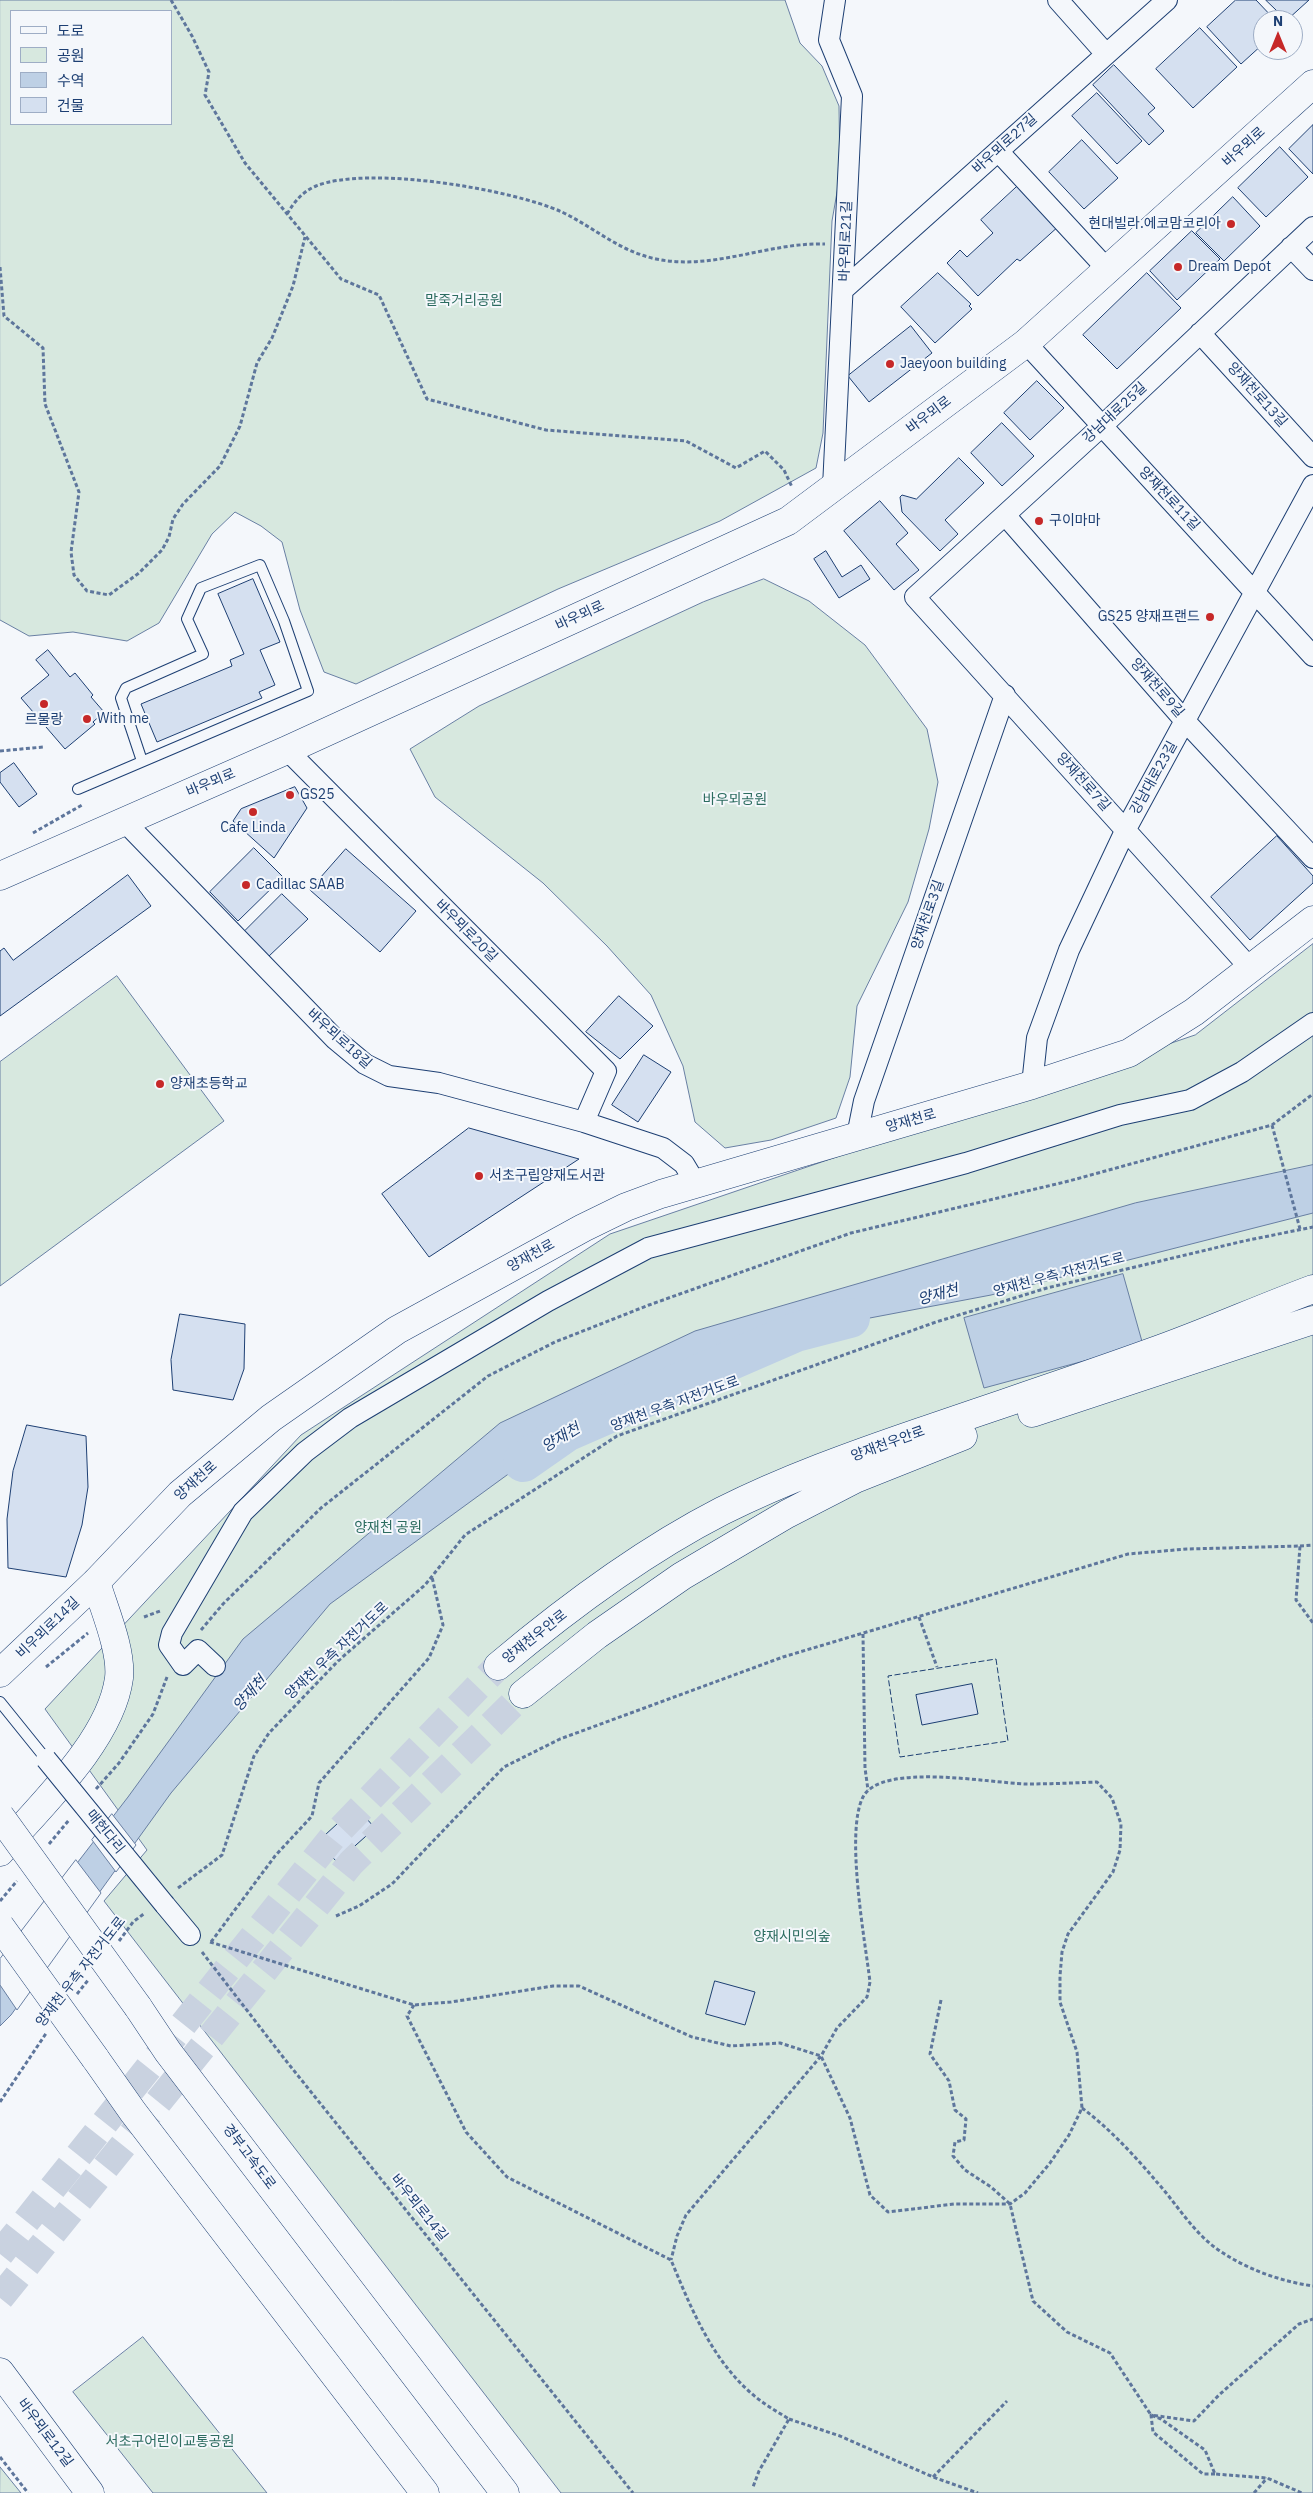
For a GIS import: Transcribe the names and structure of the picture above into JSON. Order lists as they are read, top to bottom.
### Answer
{
  "streets": {
    "main road": [
      "바우뫼로",
      "양재천로",
      "양재천우안로",
      "비우뫼로14길",
      "경부고속도로",
      "바우뫼로12길"
    ],
    "street": [
      "바우뫼로27길",
      "바우뫼로21길",
      "양재천로13길",
      "강남대로25길",
      "양재천로11길",
      "양재천로9길",
      "강남대로23길",
      "양재천로7길",
      "양재천로3길",
      "바우뫼로20길",
      "바우뫼로18길",
      "매헌다리"
    ],
    "path": ["양재천 우측 자전거도로", "바우뫼로14길"]
  },
  "crossings": [
    ["바우뫼로27길", "바우뫼로21길"],
    ["바우뫼로", "바우뫼로21길"],
    ["바우뫼로", "양재천로11길"],
    ["바우뫼로", "바우뫼로20길"],
    ["바우뫼로", "바우뫼로18길"],
    ["양재천로13길", "강남대로25길"],
    ["강남대로25길", "양재천로11길"],
    ["강남대로25길", "양재천로9길"],
    ["강남대로25길", "양재천로7길"],
    ["양재천로11길", "강남대로23길"],
    ["양재천로9길", "강남대로23길"],
    ["강남대로23길", "양재천로7길"],
    ["강남대로23길", "양재천로"],
    ["양재천로7길", "양재천로3길"],
    ["양재천로7길", "양재천로"],
    ["양재천로3길", "양재천로"],
    ["바우뫼로20길", "바우뫼로18길"],
    ["바우뫼로18길", "양재천로"],
    ["양재천로", "비우뫼로14길"],
    ["양재천 우측 자전거도로", "매헌다리"],
    ["매헌다리", "바우뫼로14길"]
  ],
  "water": ["양재천"],
  "parks": [
    "말죽거리공원",
    "바우뫼공원",
    "양재천 공원",
    "양재시민의숲",
    "서초구어린이교통공원"
  ],
  "places": [
    "현대빌라.에코맘코리아",
    "Dream Depot",
    "Jaeyoon building",
    "구이마마",
    "GS25 양재프랜드",
    "르물랑",
    "With me",
    "GS25",
    "Cafe Linda",
    "Cadillac SAAB",
    "양재초등학교",
    "서초구립양재도서관"
  ],
  "legend": [
    "도로",
    "공원",
    "수역",
    "건물"
  ],
  "north": "top"
}
